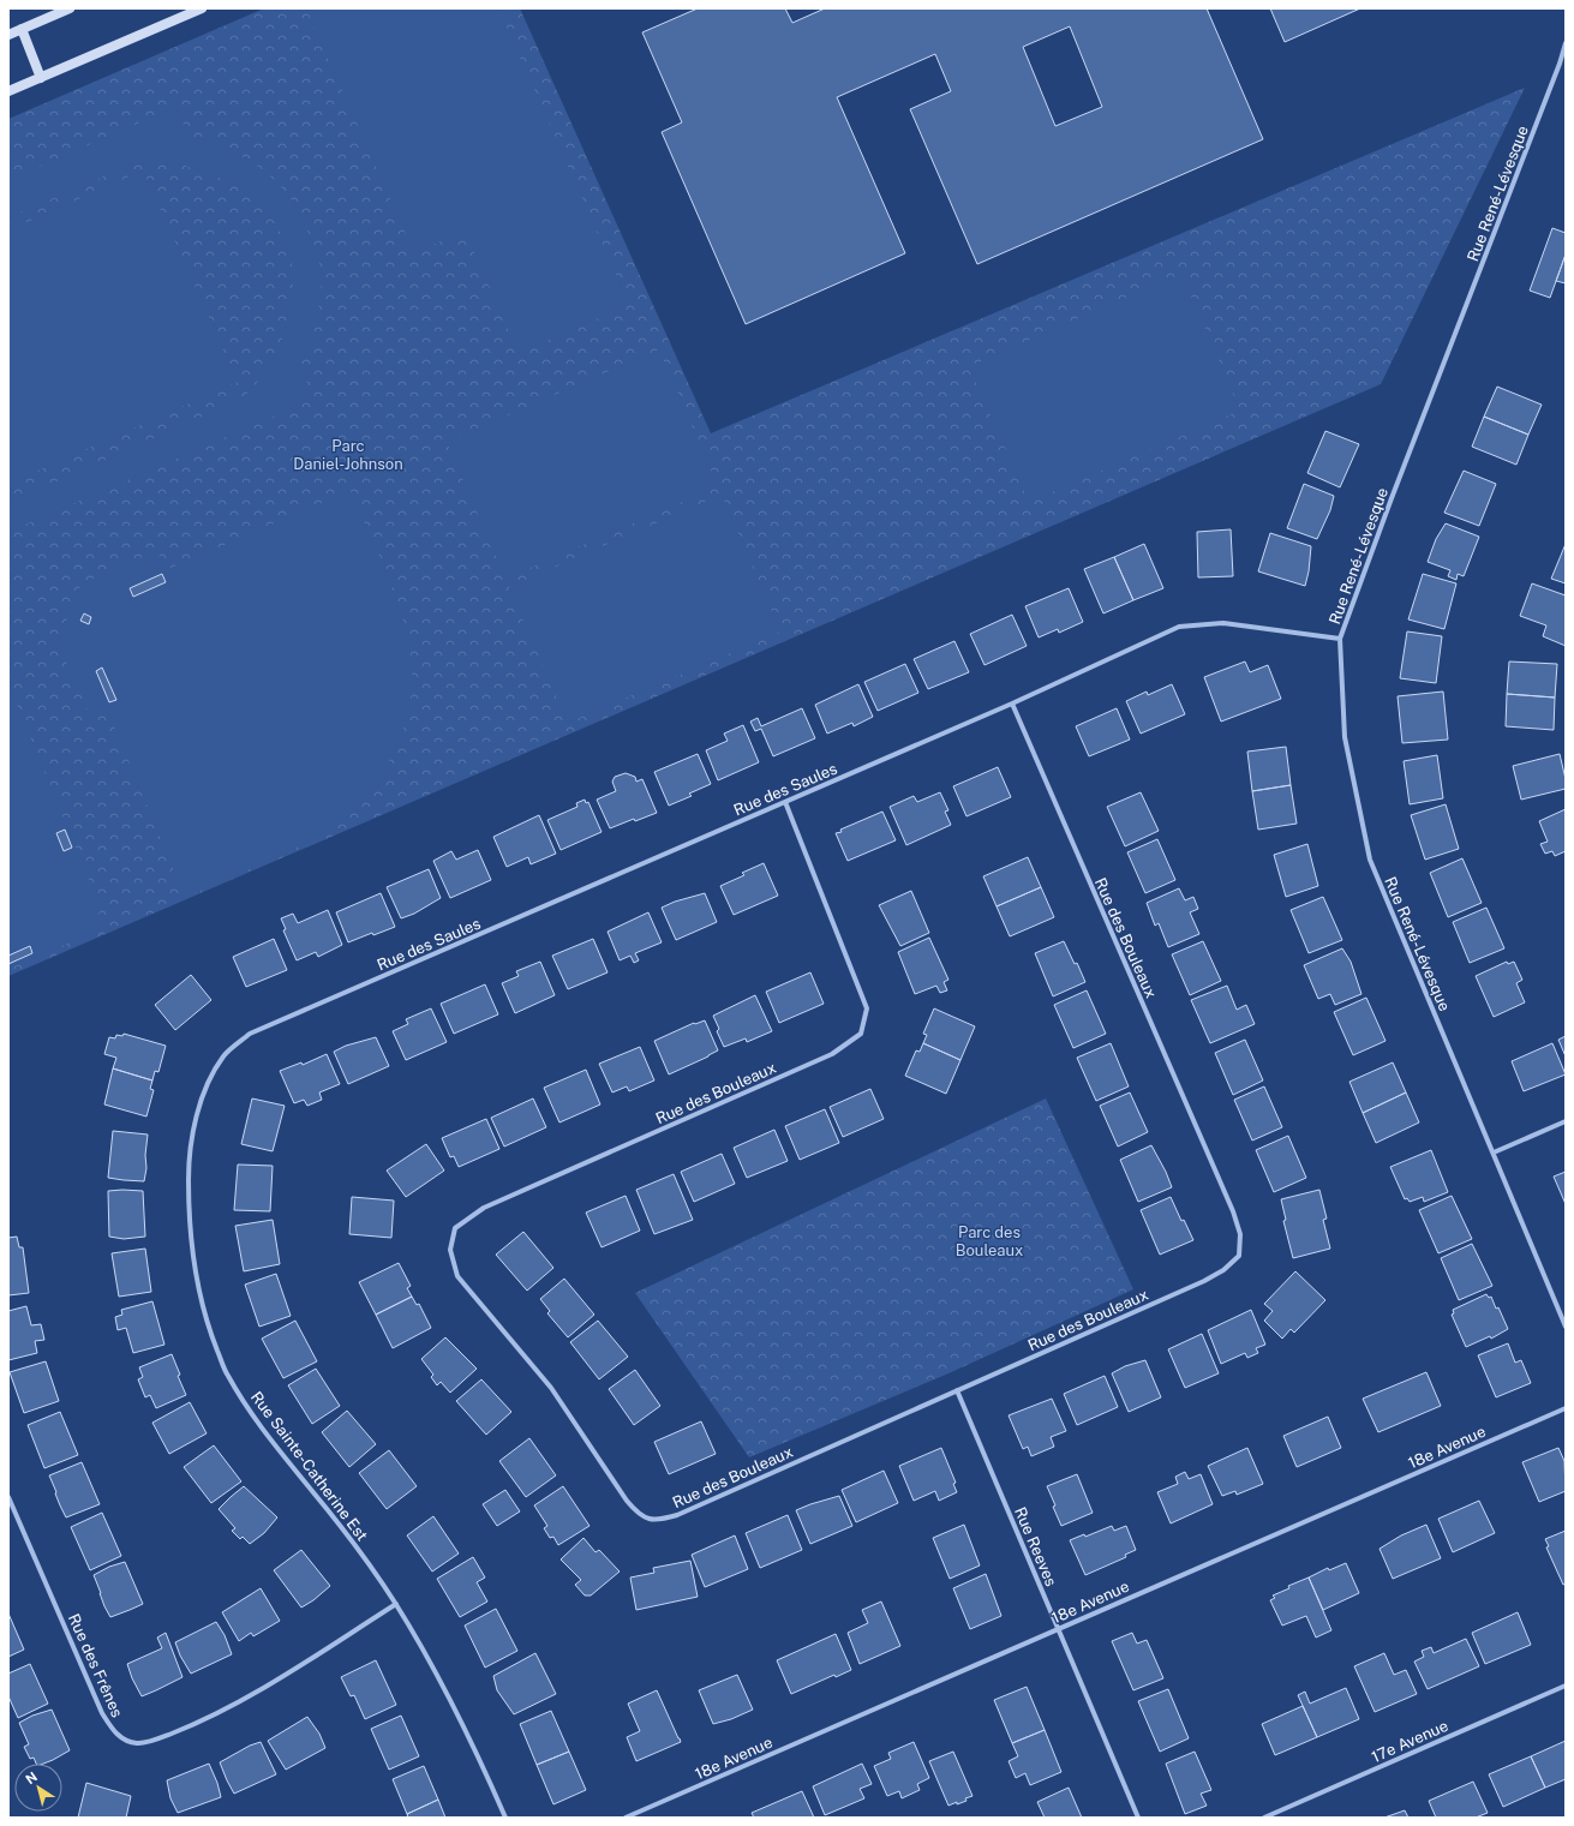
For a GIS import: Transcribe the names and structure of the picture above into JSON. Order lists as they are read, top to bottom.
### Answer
{
  "streets": {
    "street": [
      "Rue René-Lévesque",
      "Rue des Saules",
      "Rue des Bouleaux",
      "18e Avenue",
      "Rue Sainte-Catherine Est",
      "Rue Reeves",
      "Rue des Frênes",
      "17e Avenue"
    ]
  },
  "crossings": [
    ["Rue René-Lévesque", "Rue des Saules"],
    ["Rue des Saules", "Rue des Bouleaux"],
    ["Rue des Saules", "Rue Sainte-Catherine Est"],
    ["Rue des Bouleaux", "Rue Reeves"],
    ["18e Avenue", "Rue Reeves"],
    ["Rue Sainte-Catherine Est", "Rue des Frênes"]
  ],
  "parks": ["Parc Daniel-Johnson", "Parc des Bouleaux"],
  "north": "top left"
}
